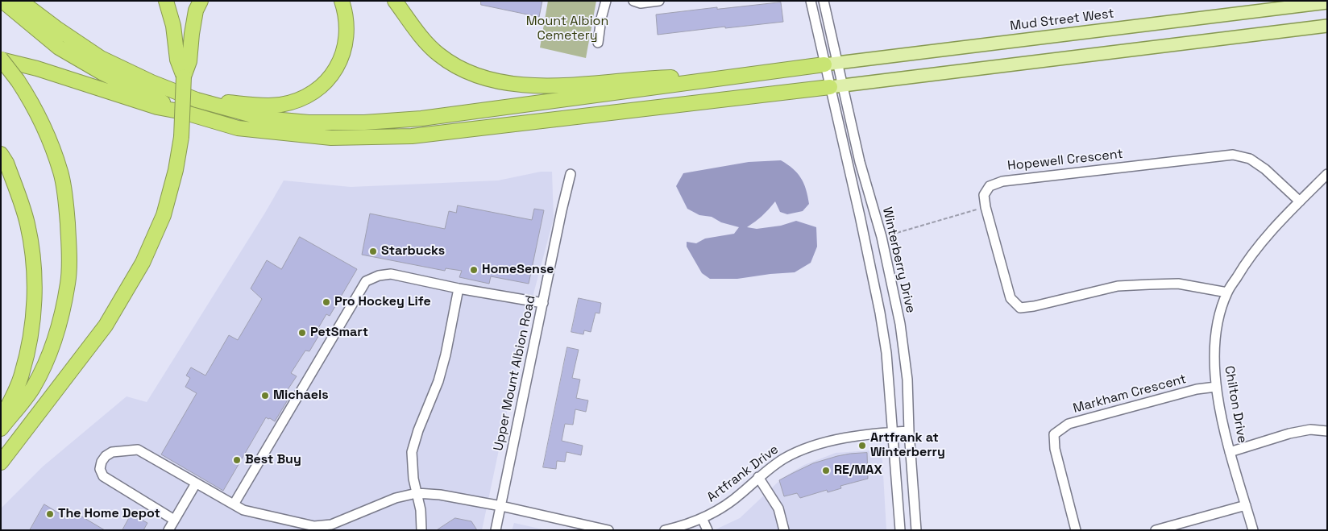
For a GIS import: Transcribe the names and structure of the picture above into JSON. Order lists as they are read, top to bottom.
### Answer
{
  "streets": {
    "main road": ["Mud Street West"],
    "street": [
      "Hopewell Crescent",
      "Winterberry Drive",
      "Upper Mount Albion Road",
      "Markham Crescent",
      "Chilton Drive",
      "Artfrank Drive"
    ]
  },
  "crossings": [
    ["Mud Street West", "Winterberry Drive"],
    ["Hopewell Crescent", "Chilton Drive"],
    ["Winterberry Drive", "Artfrank Drive"],
    ["Markham Crescent", "Chilton Drive"]
  ],
  "parks": ["Mount Albion Cemetery"],
  "places": [
    "Starbucks",
    "HomeSense",
    "Pro Hockey Life",
    "PetSmart",
    "Michaels",
    "Artfrank at Winterberry",
    "Best Buy",
    "RE/MAX",
    "The Home Depot"
  ]
}
